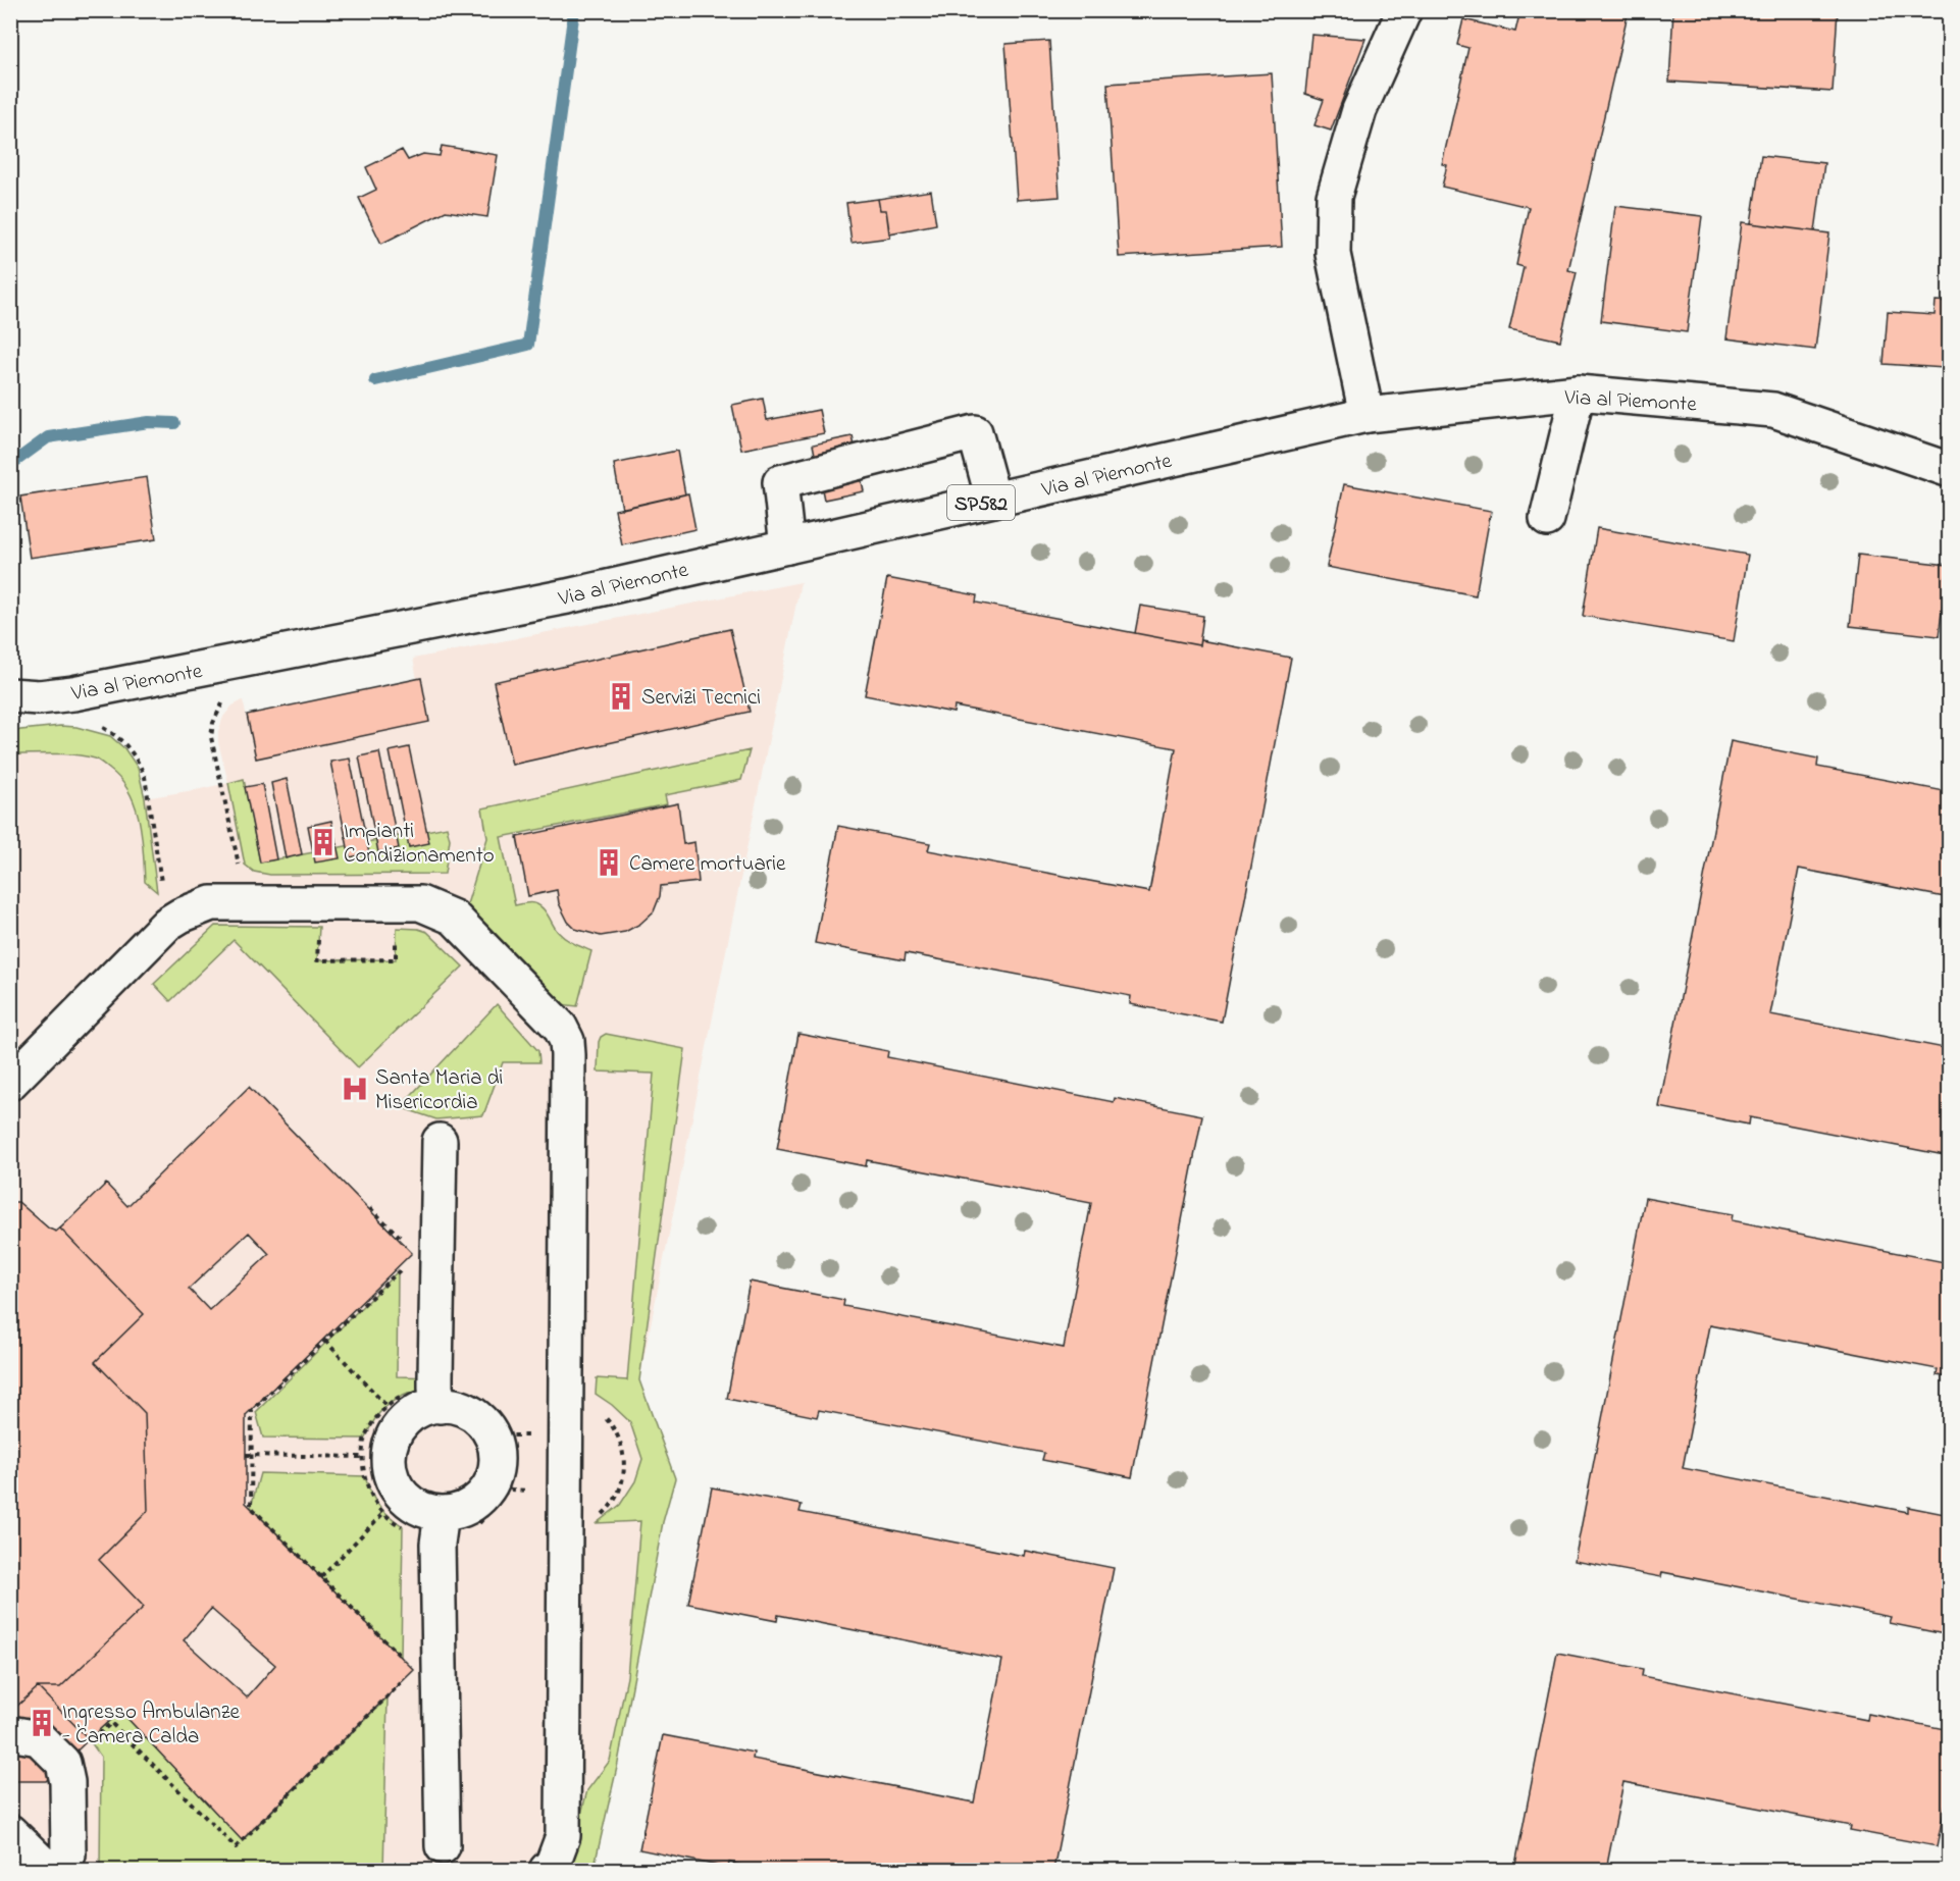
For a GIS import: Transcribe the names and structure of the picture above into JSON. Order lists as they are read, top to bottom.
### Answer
{
  "streets": {
    "main road": ["Via al Piemonte", "SP582"]
  },
  "places": {
    "building": [
      "Servizi Tecnici",
      "Impianti Condizionamento",
      "Camere mortuarie",
      "Ingresso Ambulanze - Camera Calda"
    ],
    "hospital": ["Santa Maria di Misericordia"]
  }
}
